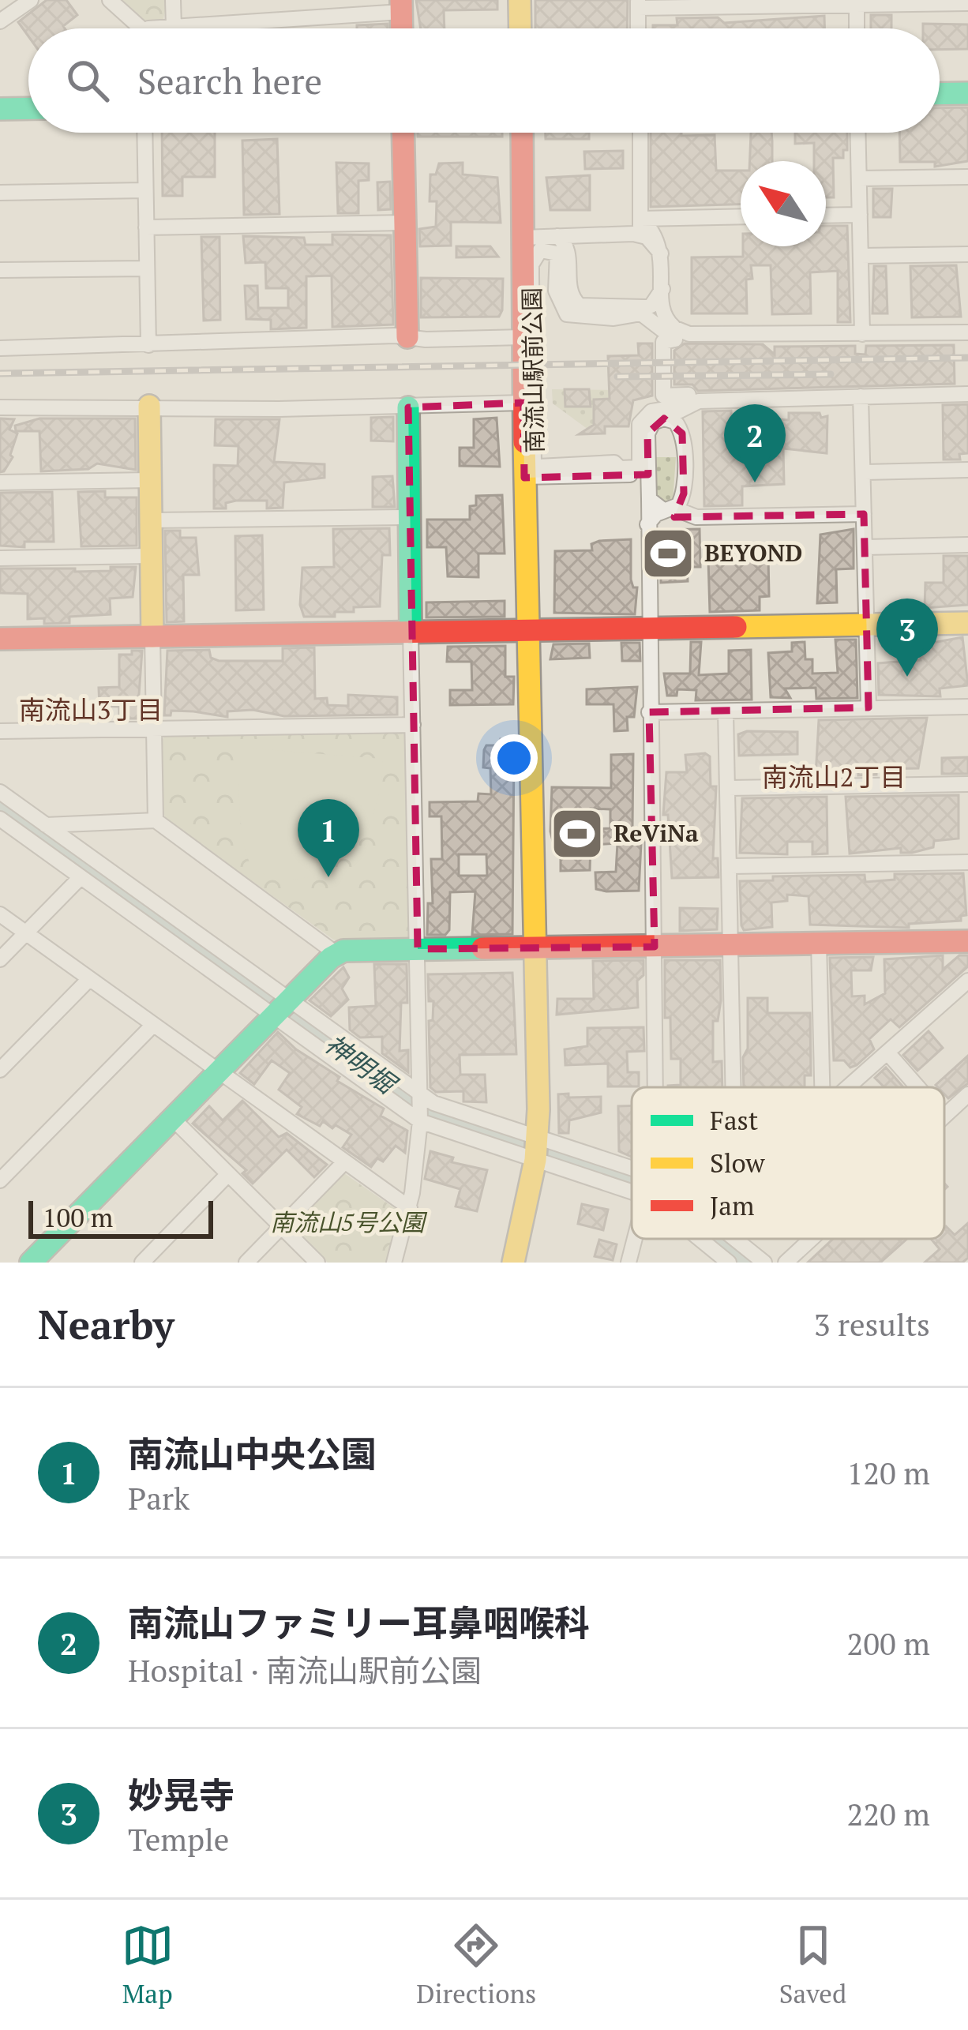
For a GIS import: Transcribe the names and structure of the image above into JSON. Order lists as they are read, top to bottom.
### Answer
{
  "streets": {
    "street": ["南流山駅前公園"]
  },
  "districts": ["南流山3丁目", "南流山2丁目"],
  "water": ["神明堀"],
  "parks": ["南流山5号公園"],
  "places": {
    "sports": ["BEYOND", "ReViNa"]
  },
  "legend": ["Fast", "Slow", "Jam"],
  "scale_bar": "100 m",
  "north": "top left",
  "page": {
    "search": "Search here",
    "pins": ["2", "3", "1"],
    "scale": "100 m",
    "heading": ["Nearby", "3 results"],
    "list": [
      {
        "mark": "1",
        "name": "南流山中央公園",
        "note": "Park",
        "value": "120 m"
      },
      {
        "mark": "2",
        "name": "南流山ファミリー耳鼻咽喉科",
        "note": "Hospital · 南流山駅前公園",
        "value": "200 m"
      },
      {
        "mark": "3",
        "name": "妙晃寺",
        "note": "Temple",
        "value": "220 m"
      }
    ],
    "nav": ["Map", "Directions", "Saved"]
  }
}
